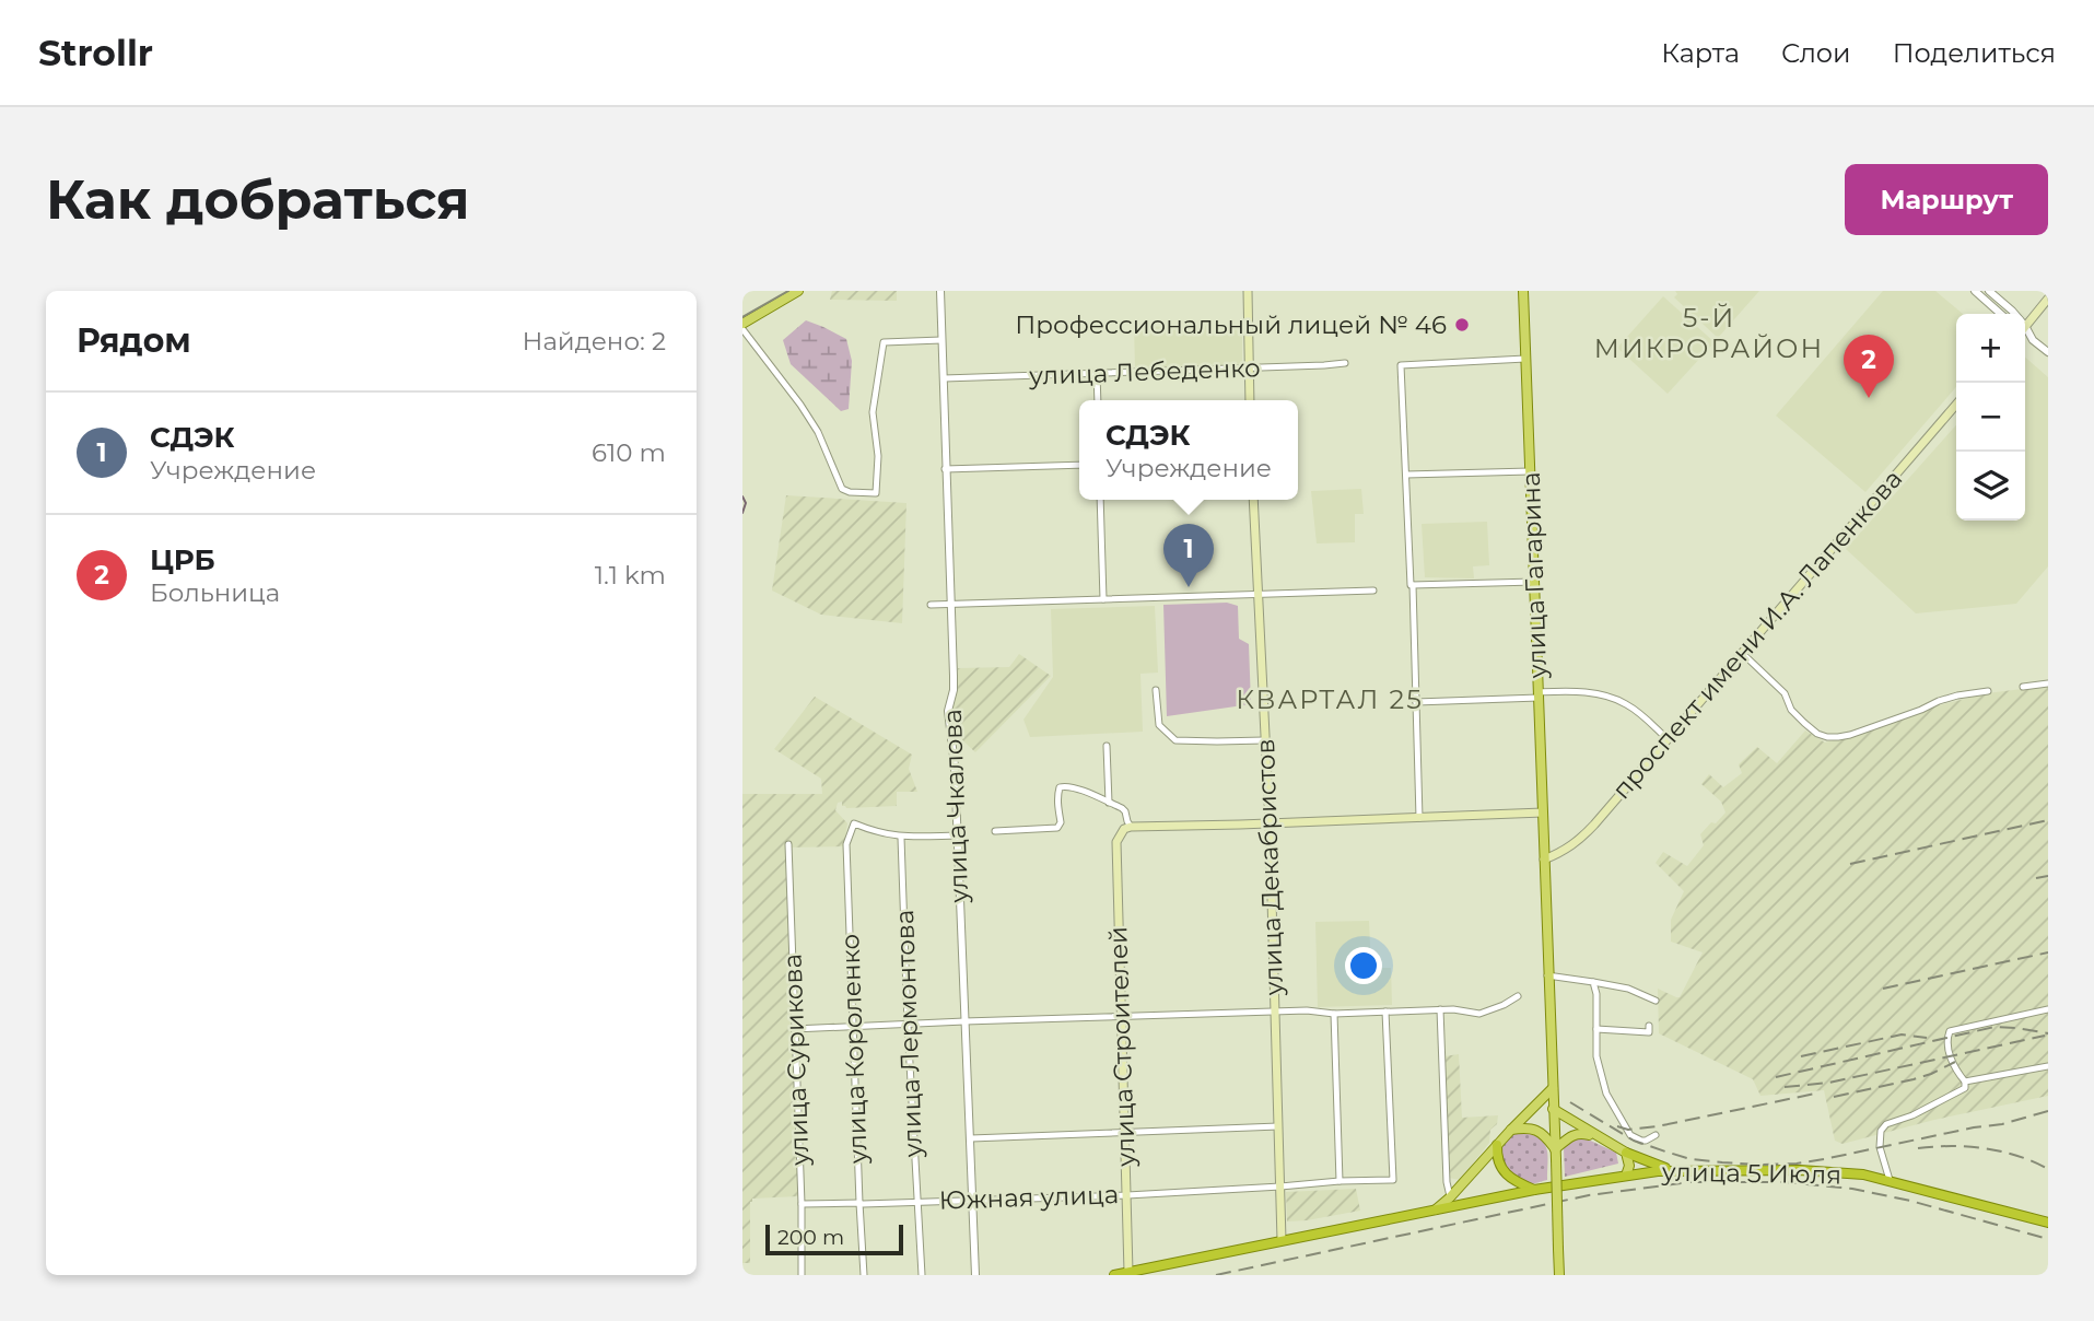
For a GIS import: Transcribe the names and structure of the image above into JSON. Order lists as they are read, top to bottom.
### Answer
{
  "streets": {
    "highway": ["улица 5 Июля"],
    "main road": [
      "улица Гагарина",
      "проспект имени И.А. Лапенкова",
      "улица Декабристов",
      "улица Строителей"
    ],
    "street": [
      "улица Лебеденко",
      "улица Чкалова",
      "улица Лермонтова",
      "улица Короленко",
      "улица Сурикова",
      "Южная улица"
    ]
  },
  "crossings": [
    ["улица Лебеденко", "улица Чкалова"],
    ["улица Гагарина", "проспект имени И.А. Лапенкова"],
    ["улица Чкалова", "Южная улица"],
    ["улица Декабристов", "улица 5 Июля"],
    ["улица Декабристов", "Южная улица"],
    ["улица Лермонтова", "улица Короленко"],
    ["улица Лермонтова", "Южная улица"],
    ["улица Строителей", "Южная улица"],
    ["улица Короленко", "Южная улица"],
    ["улица Сурикова", "Южная улица"]
  ],
  "districts": ["5-Й МИКРОРАЙОН", "КВАРТАЛ 25"],
  "places": ["Профессиональный лицей № 46"],
  "scale_bar": "200 m",
  "page": {
    "header": "Strollr",
    "nav": ["Карта", "Слои", "Поделиться"],
    "buttons": "Маршрут",
    "title": "Как добраться",
    "heading": ["Рядом", "Найдено: 2"],
    "map_buttons": ["+", "−"],
    "pins": ["2", "1"],
    "list": [
      {
        "mark": "1",
        "name": "СДЭК",
        "note": "Учреждение",
        "value": "610 m"
      },
      {
        "mark": "2",
        "name": "ЦРБ",
        "note": "Больница",
        "value": "1.1 km"
      }
    ],
    "popup": ["СДЭК", "Учреждение"],
    "scale": "200 m"
  }
}
